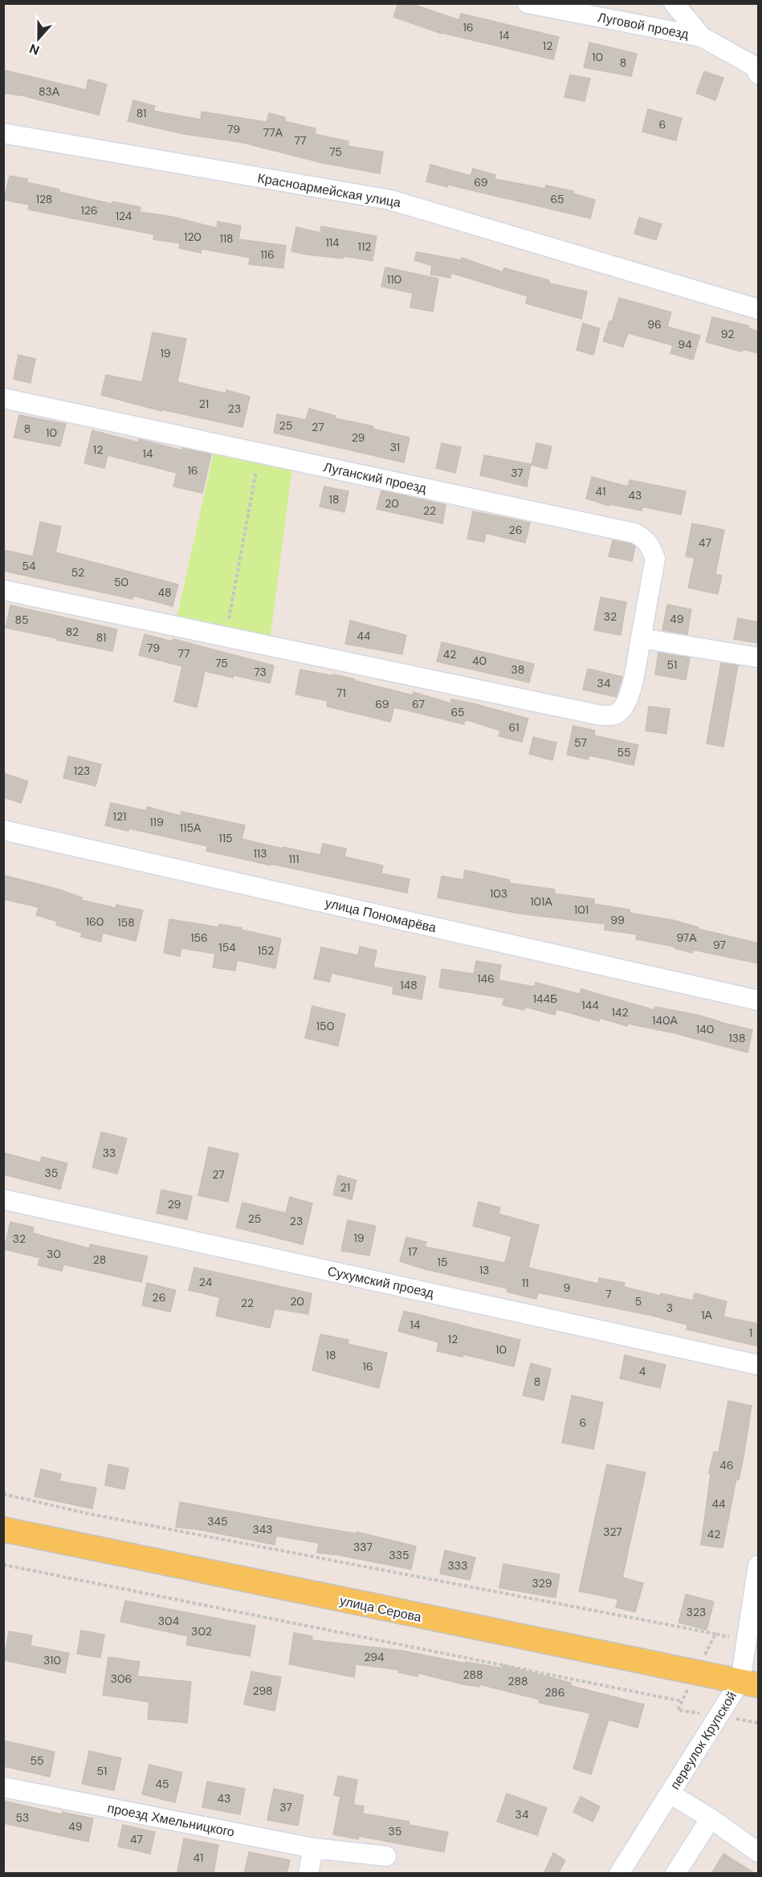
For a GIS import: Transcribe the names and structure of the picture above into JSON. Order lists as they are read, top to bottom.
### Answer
{
  "streets": {
    "main road": ["улица Серова"],
    "street": [
      "Луговой проезд",
      "Красноармейская улица",
      "Луганский проезд",
      "улица Пономарёва",
      "Сухумский проезд",
      "переулок Крупской",
      "проезд Хмельницкого"
    ]
  },
  "crossings": [
    ["улица Серова", "переулок Крупской"]
  ],
  "house_numbers": [
    "16",
    "14",
    "12",
    "10",
    "8",
    "83А",
    "81",
    "6",
    "79",
    "77А",
    "77",
    "75",
    "69",
    "128",
    "65",
    "126",
    "124",
    "120",
    "118",
    "114",
    "112",
    "116",
    "110",
    "96",
    "92",
    "94",
    "19",
    "21",
    "23",
    "25",
    "27",
    "8",
    "10",
    "29",
    "31",
    "12",
    "14",
    "16",
    "37",
    "41",
    "43",
    "18",
    "20",
    "22",
    "26",
    "47",
    "54",
    "52",
    "50",
    "48",
    "32",
    "49",
    "85",
    "82",
    "44",
    "81",
    "79",
    "77",
    "42",
    "40",
    "75",
    "51",
    "38",
    "73",
    "34",
    "71",
    "69",
    "67",
    "65",
    "61",
    "57",
    "55",
    "123",
    "121",
    "119",
    "115А",
    "115",
    "113",
    "111",
    "103",
    "101А",
    "101",
    "99",
    "160",
    "158",
    "156",
    "97А",
    "97",
    "154",
    "152",
    "146",
    "148",
    "144Б",
    "144",
    "142",
    "140А",
    "150",
    "140",
    "138",
    "33",
    "35",
    "27",
    "21",
    "29",
    "25",
    "23",
    "19",
    "32",
    "17",
    "30",
    "28",
    "15",
    "13",
    "24",
    "11",
    "9",
    "7",
    "26",
    "20",
    "5",
    "22",
    "3",
    "1А",
    "14",
    "1",
    "12",
    "10",
    "18",
    "16",
    "4",
    "8",
    "6",
    "46",
    "44",
    "345",
    "343",
    "327",
    "42",
    "337",
    "335",
    "333",
    "329",
    "323",
    "304",
    "302",
    "294",
    "310",
    "288",
    "306",
    "288",
    "298",
    "286",
    "55",
    "51",
    "45",
    "43",
    "37",
    "34",
    "53",
    "49",
    "35",
    "47",
    "41"
  ],
  "north": "bottom"
}
